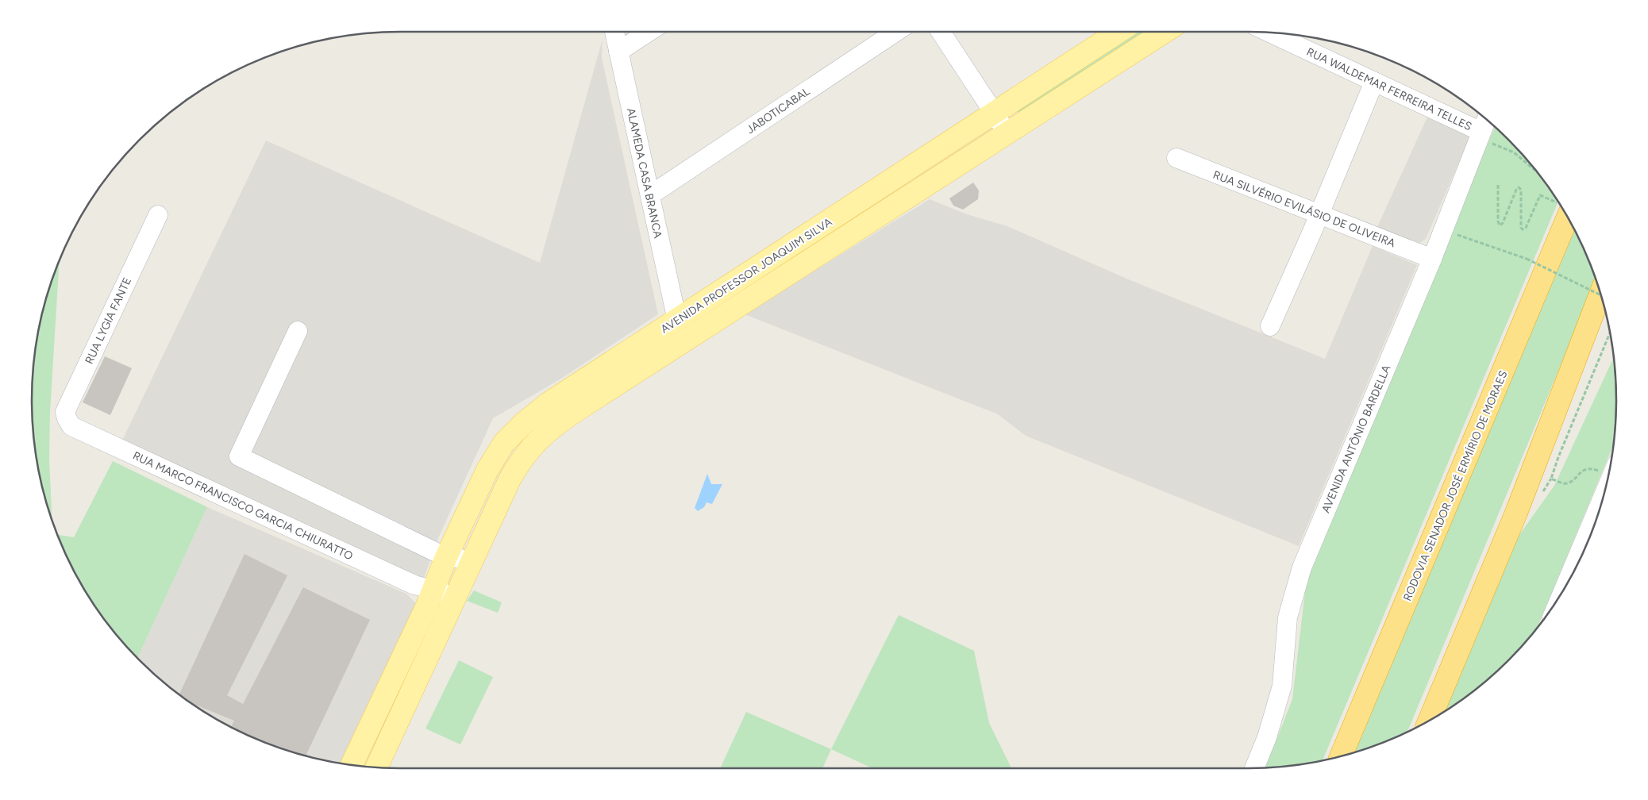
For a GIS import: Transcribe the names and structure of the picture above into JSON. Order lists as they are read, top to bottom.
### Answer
{
  "streets": {
    "highway": ["RODOVIA SENADOR JOSÉ ERMÍRIO DE MORAES"],
    "main road": ["AVENIDA PROFESSOR JOAQUIM SILVA"],
    "street": [
      "RUA WALDEMAR FERREIRA TELLES",
      "JABOTICABAL",
      "ALAMEDA CASA BRANCA",
      "RUA SILVÉRIO EVILÁSIO DE OLIVEIRA",
      "RUA LYGIA FANTE",
      "AVENIDA ANTÔNIO BARDELLA",
      "RUA MARCO FRANCISCO GARCIA CHIURATTO"
    ]
  },
  "crossings": [
    ["RUA WALDEMAR FERREIRA TELLES", "AVENIDA ANTÔNIO BARDELLA"],
    ["JABOTICABAL", "ALAMEDA CASA BRANCA"],
    ["ALAMEDA CASA BRANCA", "AVENIDA PROFESSOR JOAQUIM SILVA"],
    ["RUA SILVÉRIO EVILÁSIO DE OLIVEIRA", "AVENIDA ANTÔNIO BARDELLA"],
    ["AVENIDA PROFESSOR JOAQUIM SILVA", "RUA MARCO FRANCISCO GARCIA CHIURATTO"],
    ["RUA LYGIA FANTE", "RUA MARCO FRANCISCO GARCIA CHIURATTO"]
  ]
}
